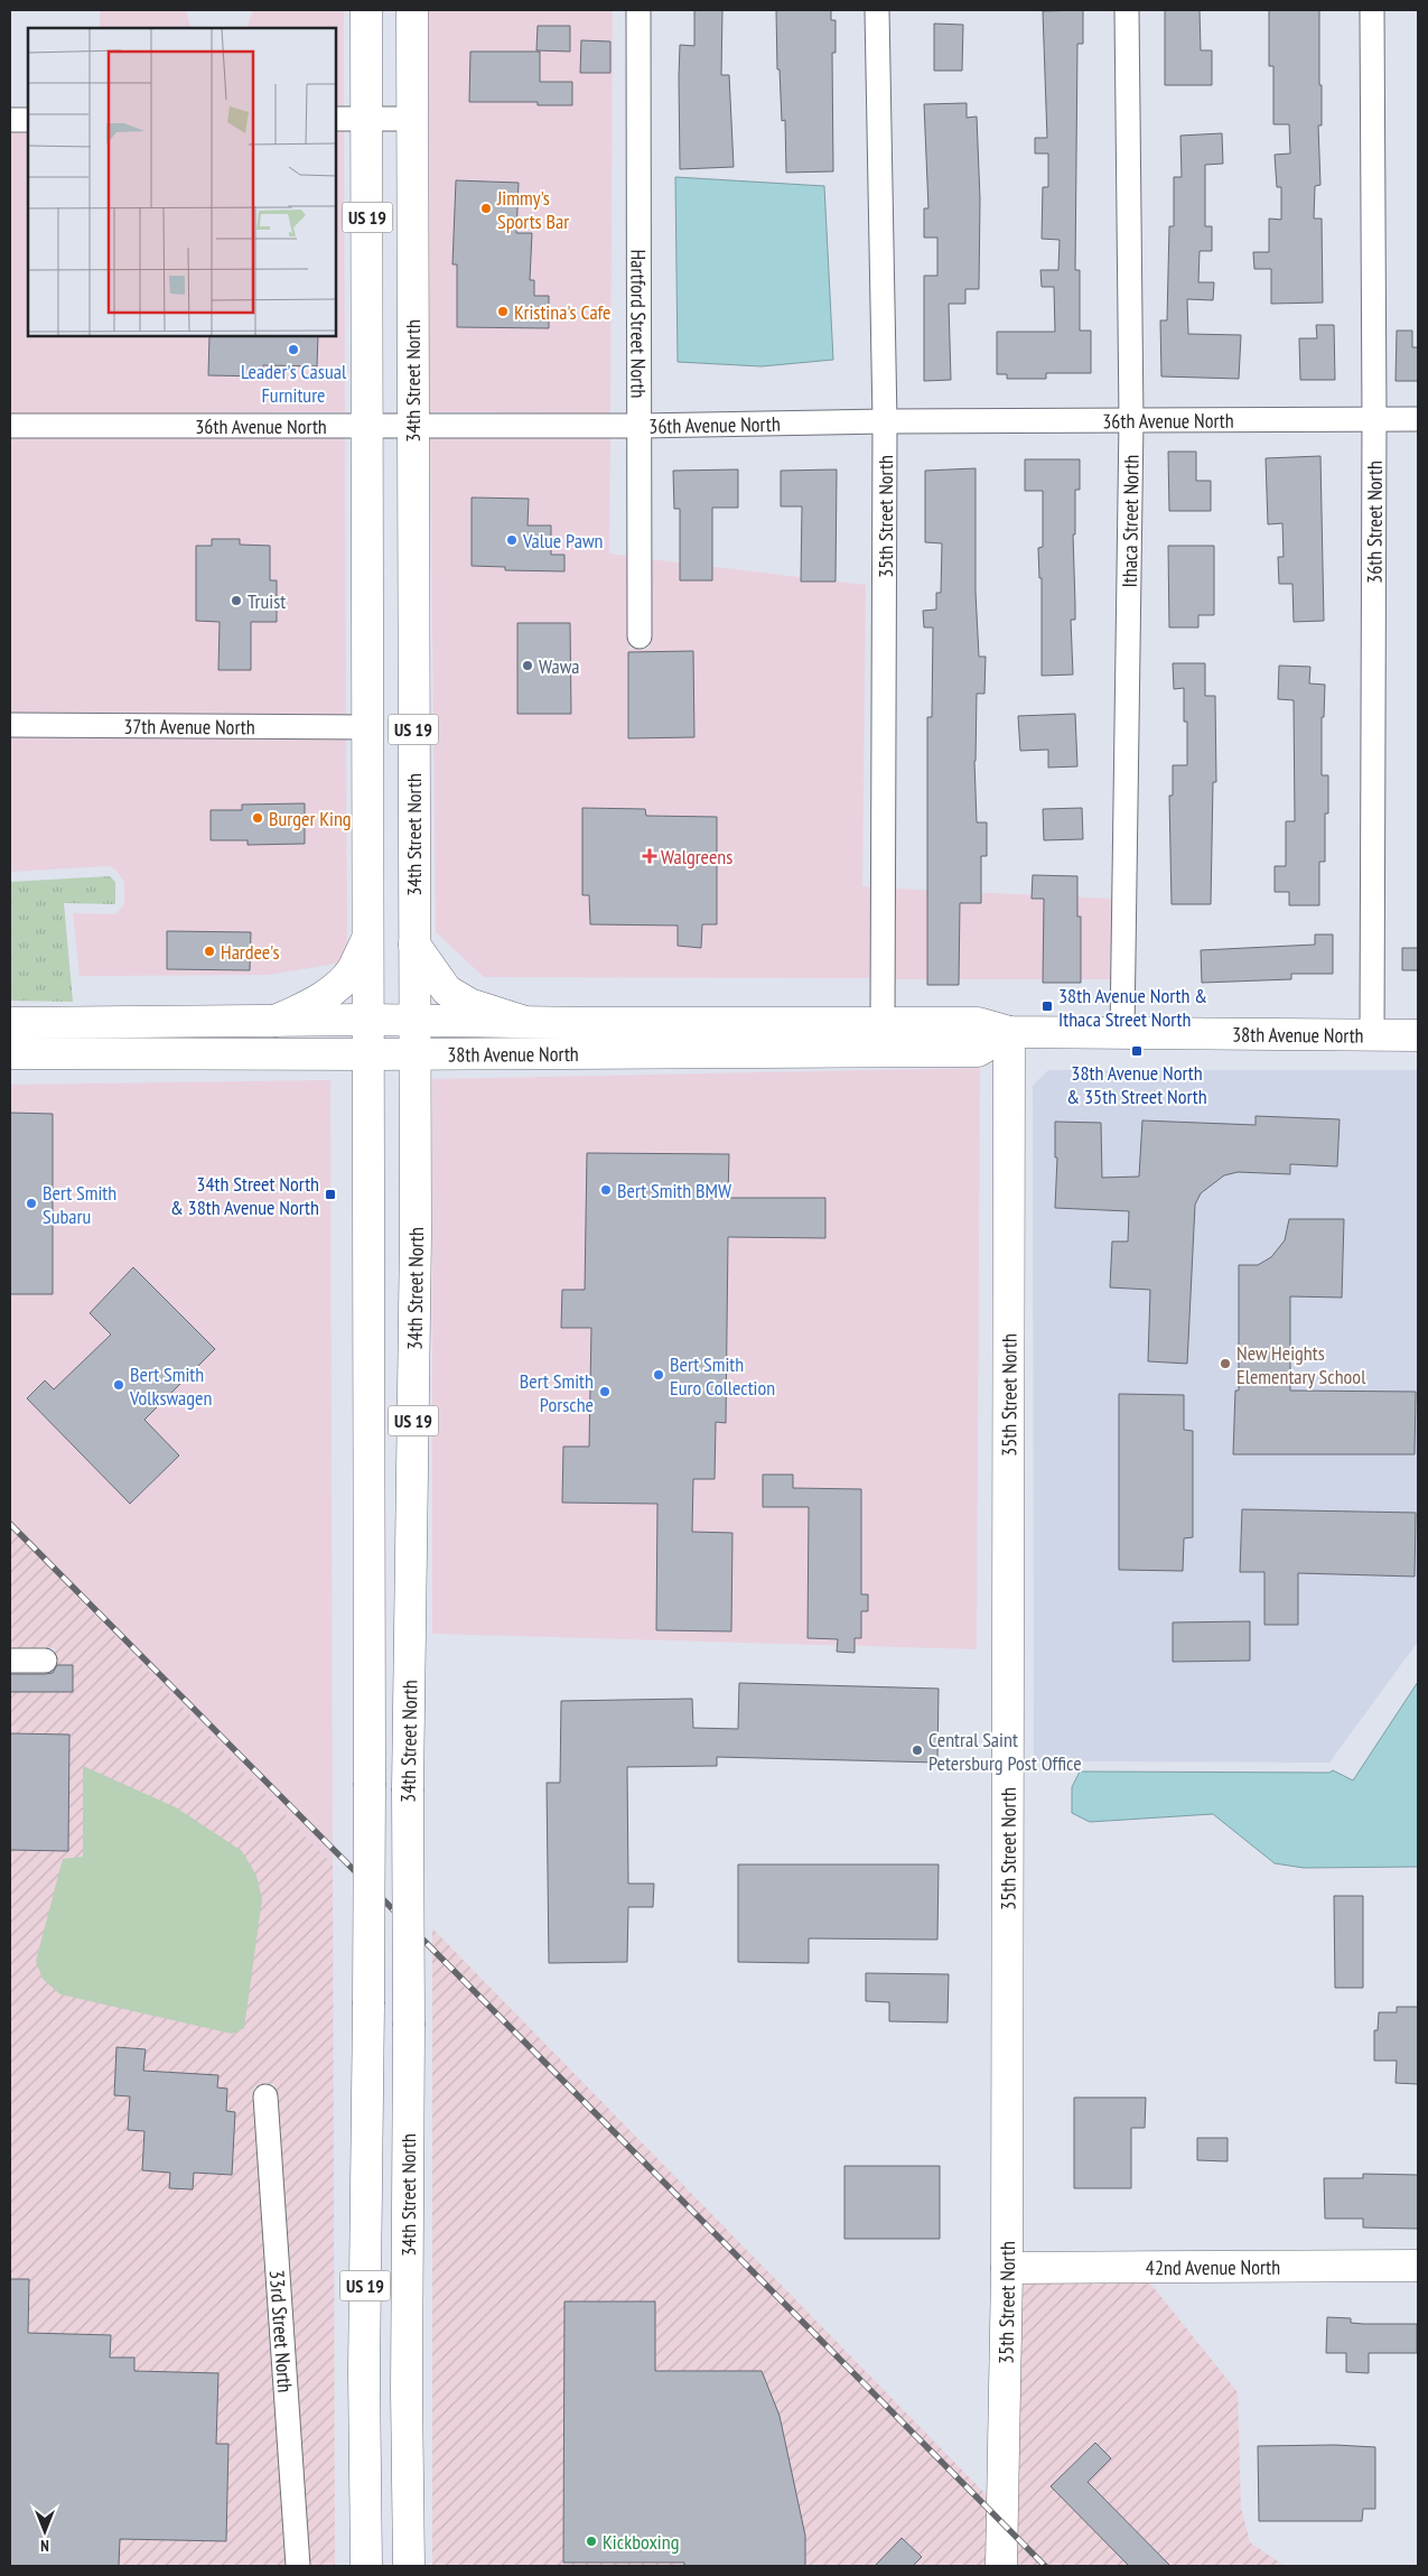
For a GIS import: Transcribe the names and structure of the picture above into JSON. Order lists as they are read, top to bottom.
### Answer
{
  "streets": {
    "main road": [
      "US 19",
      "34th Street North",
      "35th Street North",
      "38th Avenue North",
      "42nd Avenue North"
    ],
    "street": [
      "Hartford Street North",
      "36th Avenue North",
      "Ithaca Street North",
      "36th Street North",
      "37th Avenue North",
      "33rd Street North"
    ]
  },
  "crossings": [
    ["Hartford Street North", "36th Avenue North"],
    ["34th Street North", "36th Avenue North"],
    ["34th Street North", "37th Avenue North"],
    ["34th Street North", "38th Avenue North"],
    ["36th Avenue North", "35th Street North"],
    ["36th Avenue North", "Ithaca Street North"],
    ["36th Avenue North", "36th Street North"],
    ["35th Street North", "38th Avenue North"],
    ["35th Street North", "42nd Avenue North"],
    ["Ithaca Street North", "38th Avenue North"],
    ["36th Street North", "38th Avenue North"]
  ],
  "places": {
    "other": [
      "Jimmy's Sports Bar",
      "Kristina's Cafe",
      "Leader's Casual Furniture",
      "Value Pawn",
      "Truist",
      "Wawa",
      "Burger King",
      "Hardee's",
      "Bert Smith BMW",
      "Bert Smith Subaru",
      "New Heights Elementary School",
      "Bert Smith Euro Collection",
      "Bert Smith Volkswagen",
      "Bert Smith Porsche",
      "Central Saint Petersburg Post Office",
      "Kickboxing"
    ],
    "health": ["Walgreens"],
    "transit": ["38th Avenue North & Ithaca Street North", "38th Avenue North & 35th Street North", "34th Street North & 38th Avenue North"]
  },
  "north": "bottom"
}
